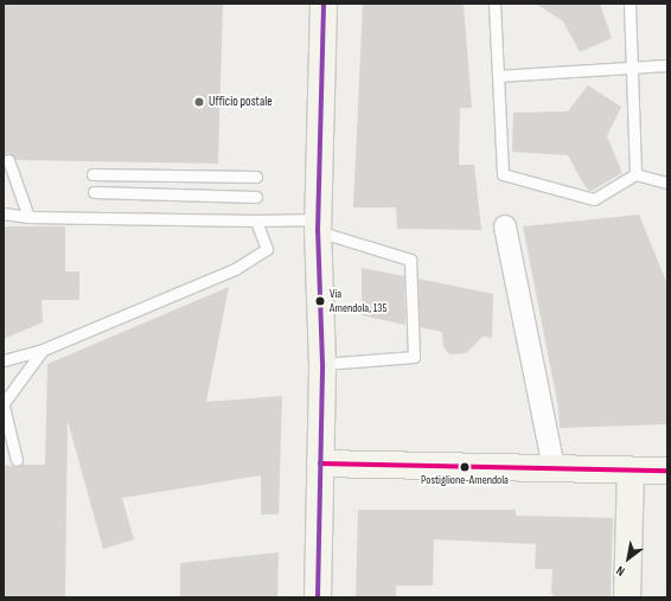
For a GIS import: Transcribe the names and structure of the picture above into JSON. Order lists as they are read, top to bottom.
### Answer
{
  "places": ["Ufficio postale", "Via Amendola, 135", "Postiglione-Amendola"],
  "north": "bottom left"
}
